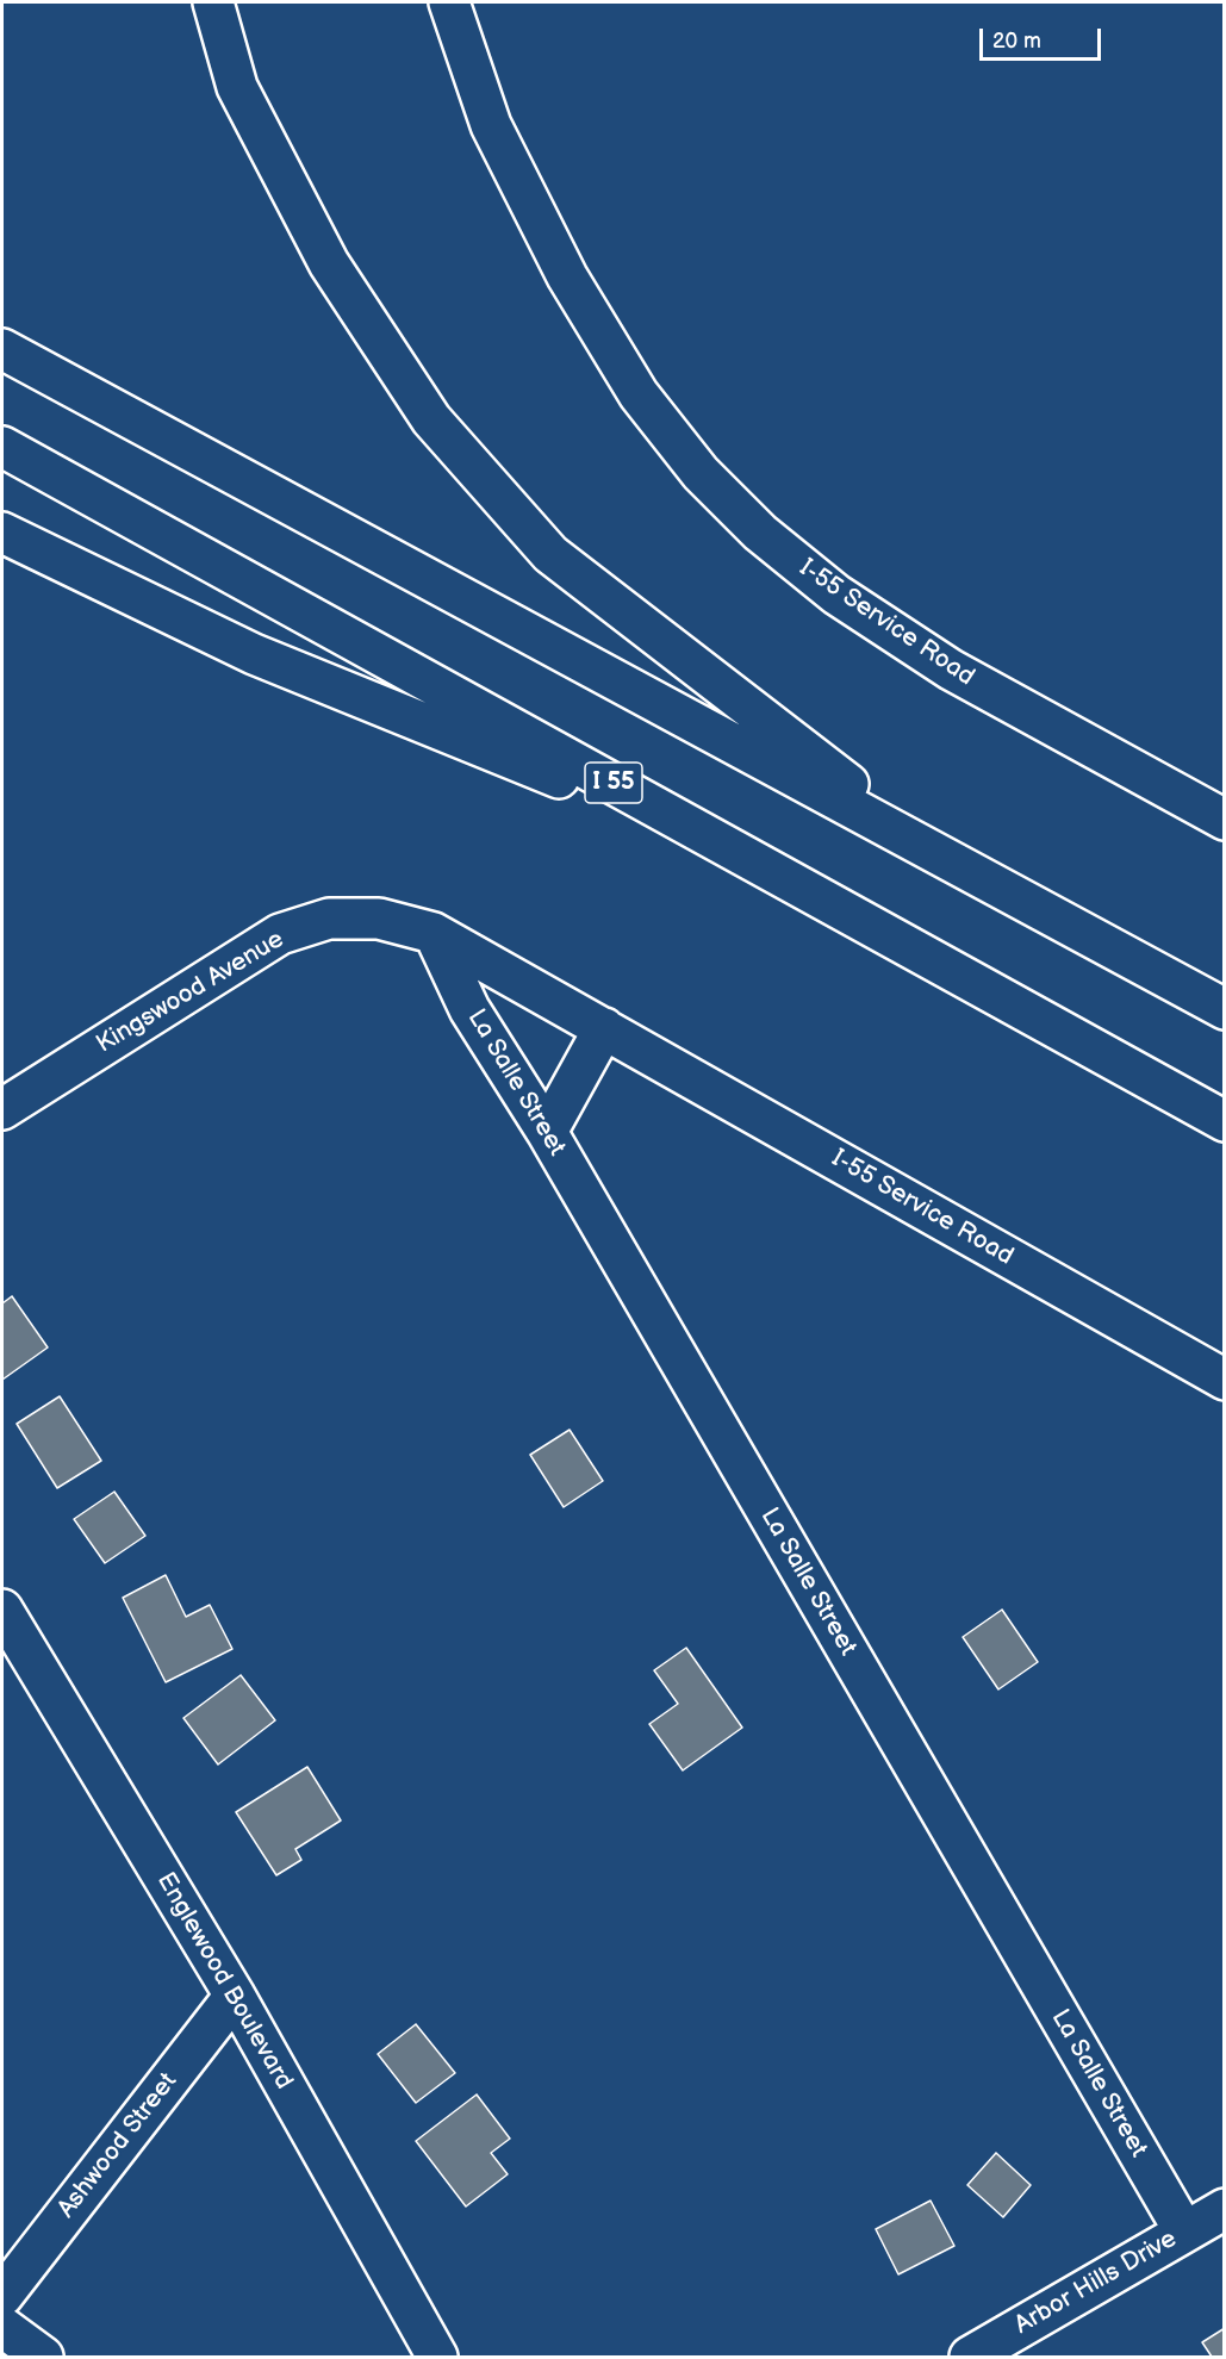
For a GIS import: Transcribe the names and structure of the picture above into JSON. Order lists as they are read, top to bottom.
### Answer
{
  "streets": {
    "main road": [
      "I-55 Service Road",
      "I 55",
      "Kingswood Avenue",
      "La Salle Street",
      "Englewood Boulevard",
      "Ashwood Street",
      "Arbor Hills Drive"
    ]
  },
  "crossings": [
    ["I-55 Service Road", "Kingswood Avenue"],
    ["I-55 Service Road", "La Salle Street"],
    ["Kingswood Avenue", "La Salle Street"],
    ["La Salle Street", "Arbor Hills Drive"],
    ["Englewood Boulevard", "Ashwood Street"]
  ],
  "scale_bar": "20 m"
}
